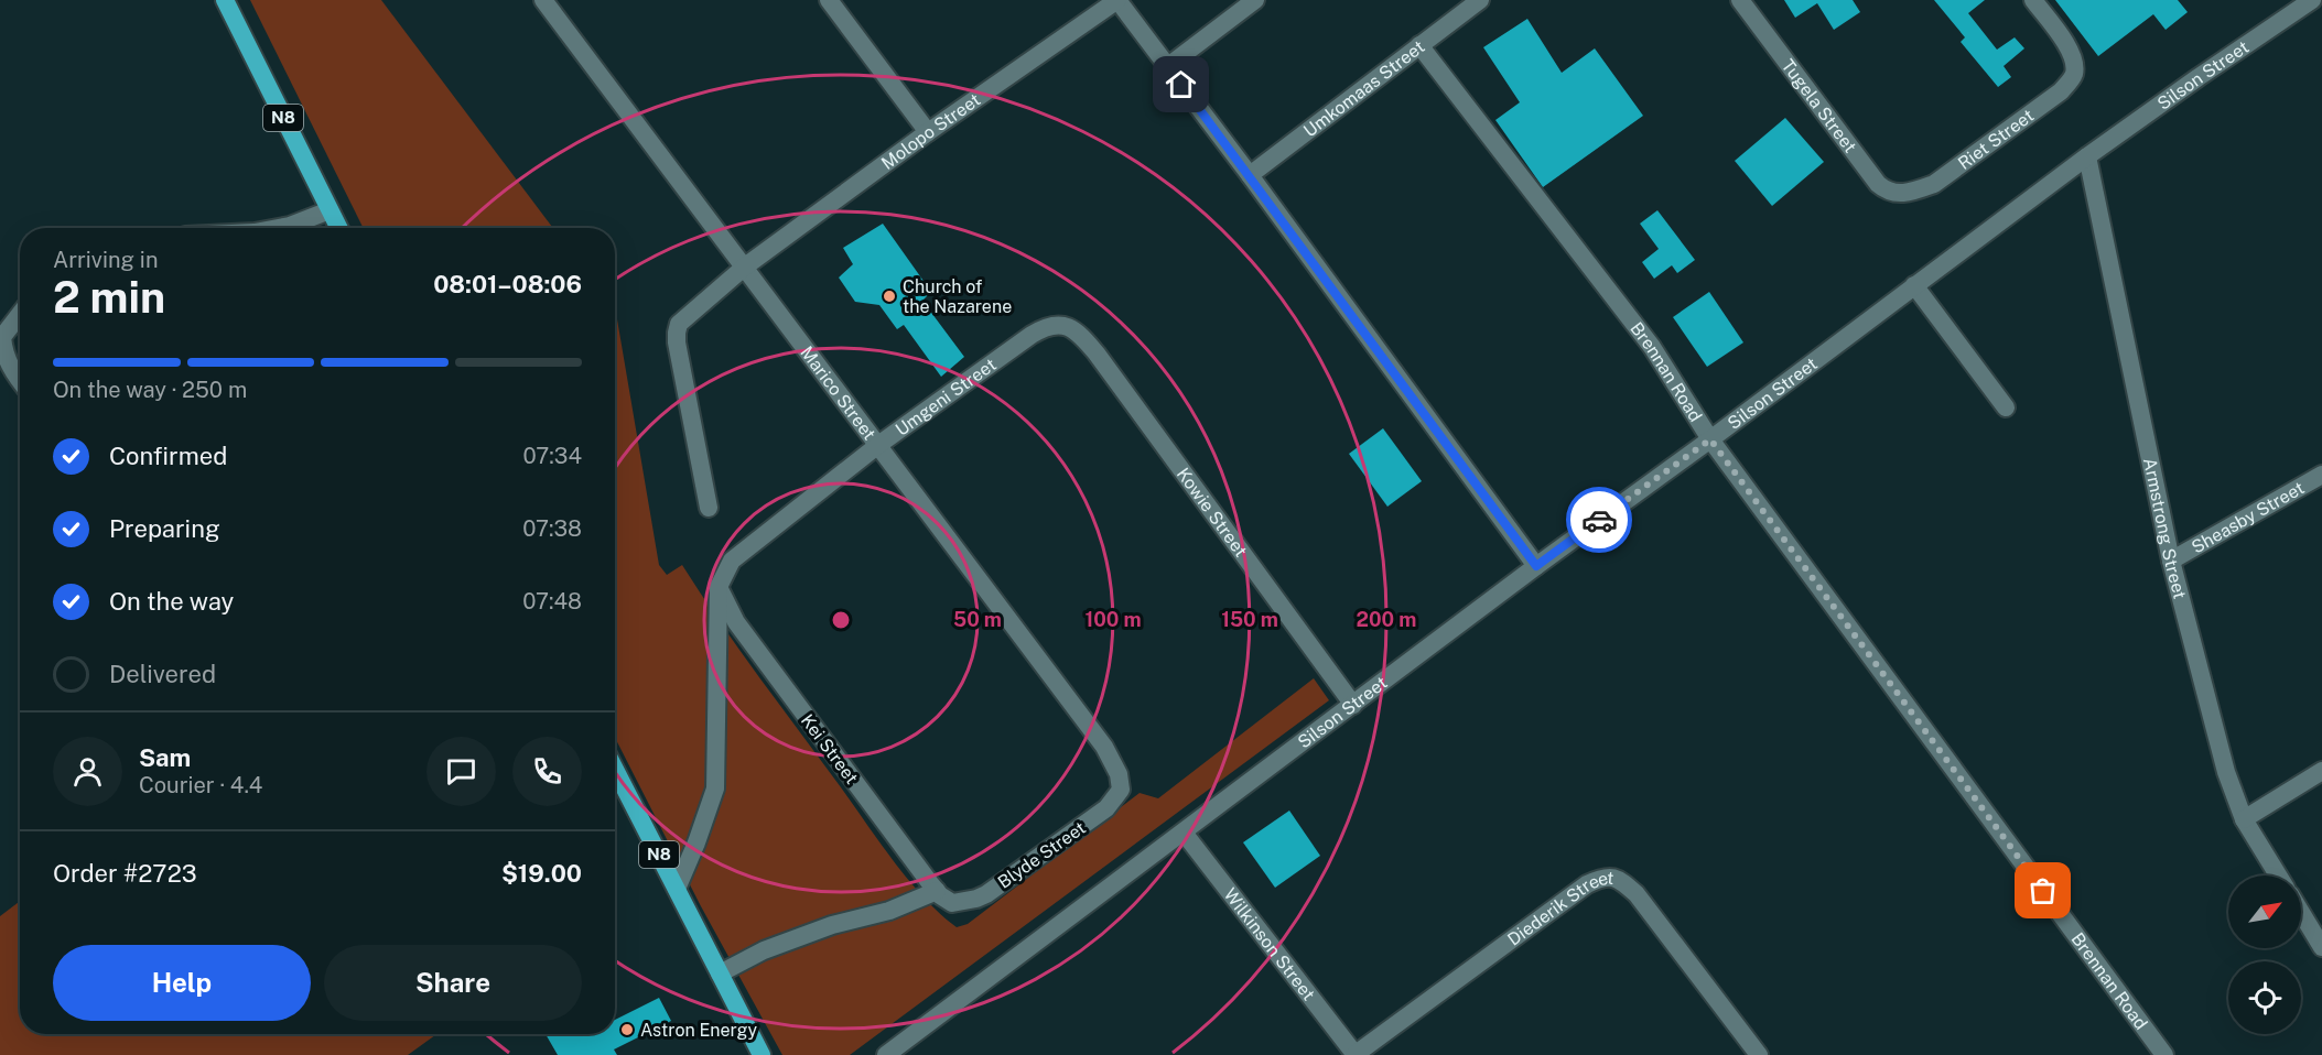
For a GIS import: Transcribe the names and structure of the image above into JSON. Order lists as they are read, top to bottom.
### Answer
{
  "streets": {
    "highway": ["N8"],
    "street": [
      "Silson Street",
      "Umkomaas Street",
      "Tugela Street",
      "Molopo Street",
      "Riet Street",
      "Brennan Road",
      "Marico Street",
      "Umgeni Street",
      "Kowie Street",
      "Sheasby Street",
      "Armstrong Street",
      "Kei Street",
      "Blyde Street",
      "Diederik Street",
      "Wilkinson Street"
    ]
  },
  "crossings": [
    ["Silson Street", "Brennan Road"],
    ["Silson Street", "Kowie Street"],
    ["Silson Street", "Armstrong Street"],
    ["Silson Street", "Wilkinson Street"],
    ["Umkomaas Street", "Brennan Road"],
    ["Tugela Street", "Riet Street"],
    ["Molopo Street", "Marico Street"],
    ["Marico Street", "Umgeni Street"],
    ["Marico Street", "Blyde Street"],
    ["Umgeni Street", "Kowie Street"],
    ["Umgeni Street", "Kei Street"],
    ["Sheasby Street", "Armstrong Street"],
    ["Kei Street", "Blyde Street"],
    ["Diederik Street", "Wilkinson Street"]
  ],
  "places": ["Church of the Nazarene", "Astron Energy"],
  "north": "top right",
  "page": {
    "heading": ["2 min", "Arriving in", "08:01–08:06"],
    "panel": [
      "Sam",
      "Courier · 4.4",
      "Order #2723",
      "$19.00"
    ],
    "bar": "On the way · 250 m",
    "list": [
      ["Confirmed", "07:34"],
      ["Preparing", "07:38"],
      ["On the way", "07:48"],
      "Delivered"
    ],
    "buttons": ["Help", "Share"]
  },
  "rings": [
    "50 m",
    "100 m",
    "150 m",
    "200 m"
  ]
}
